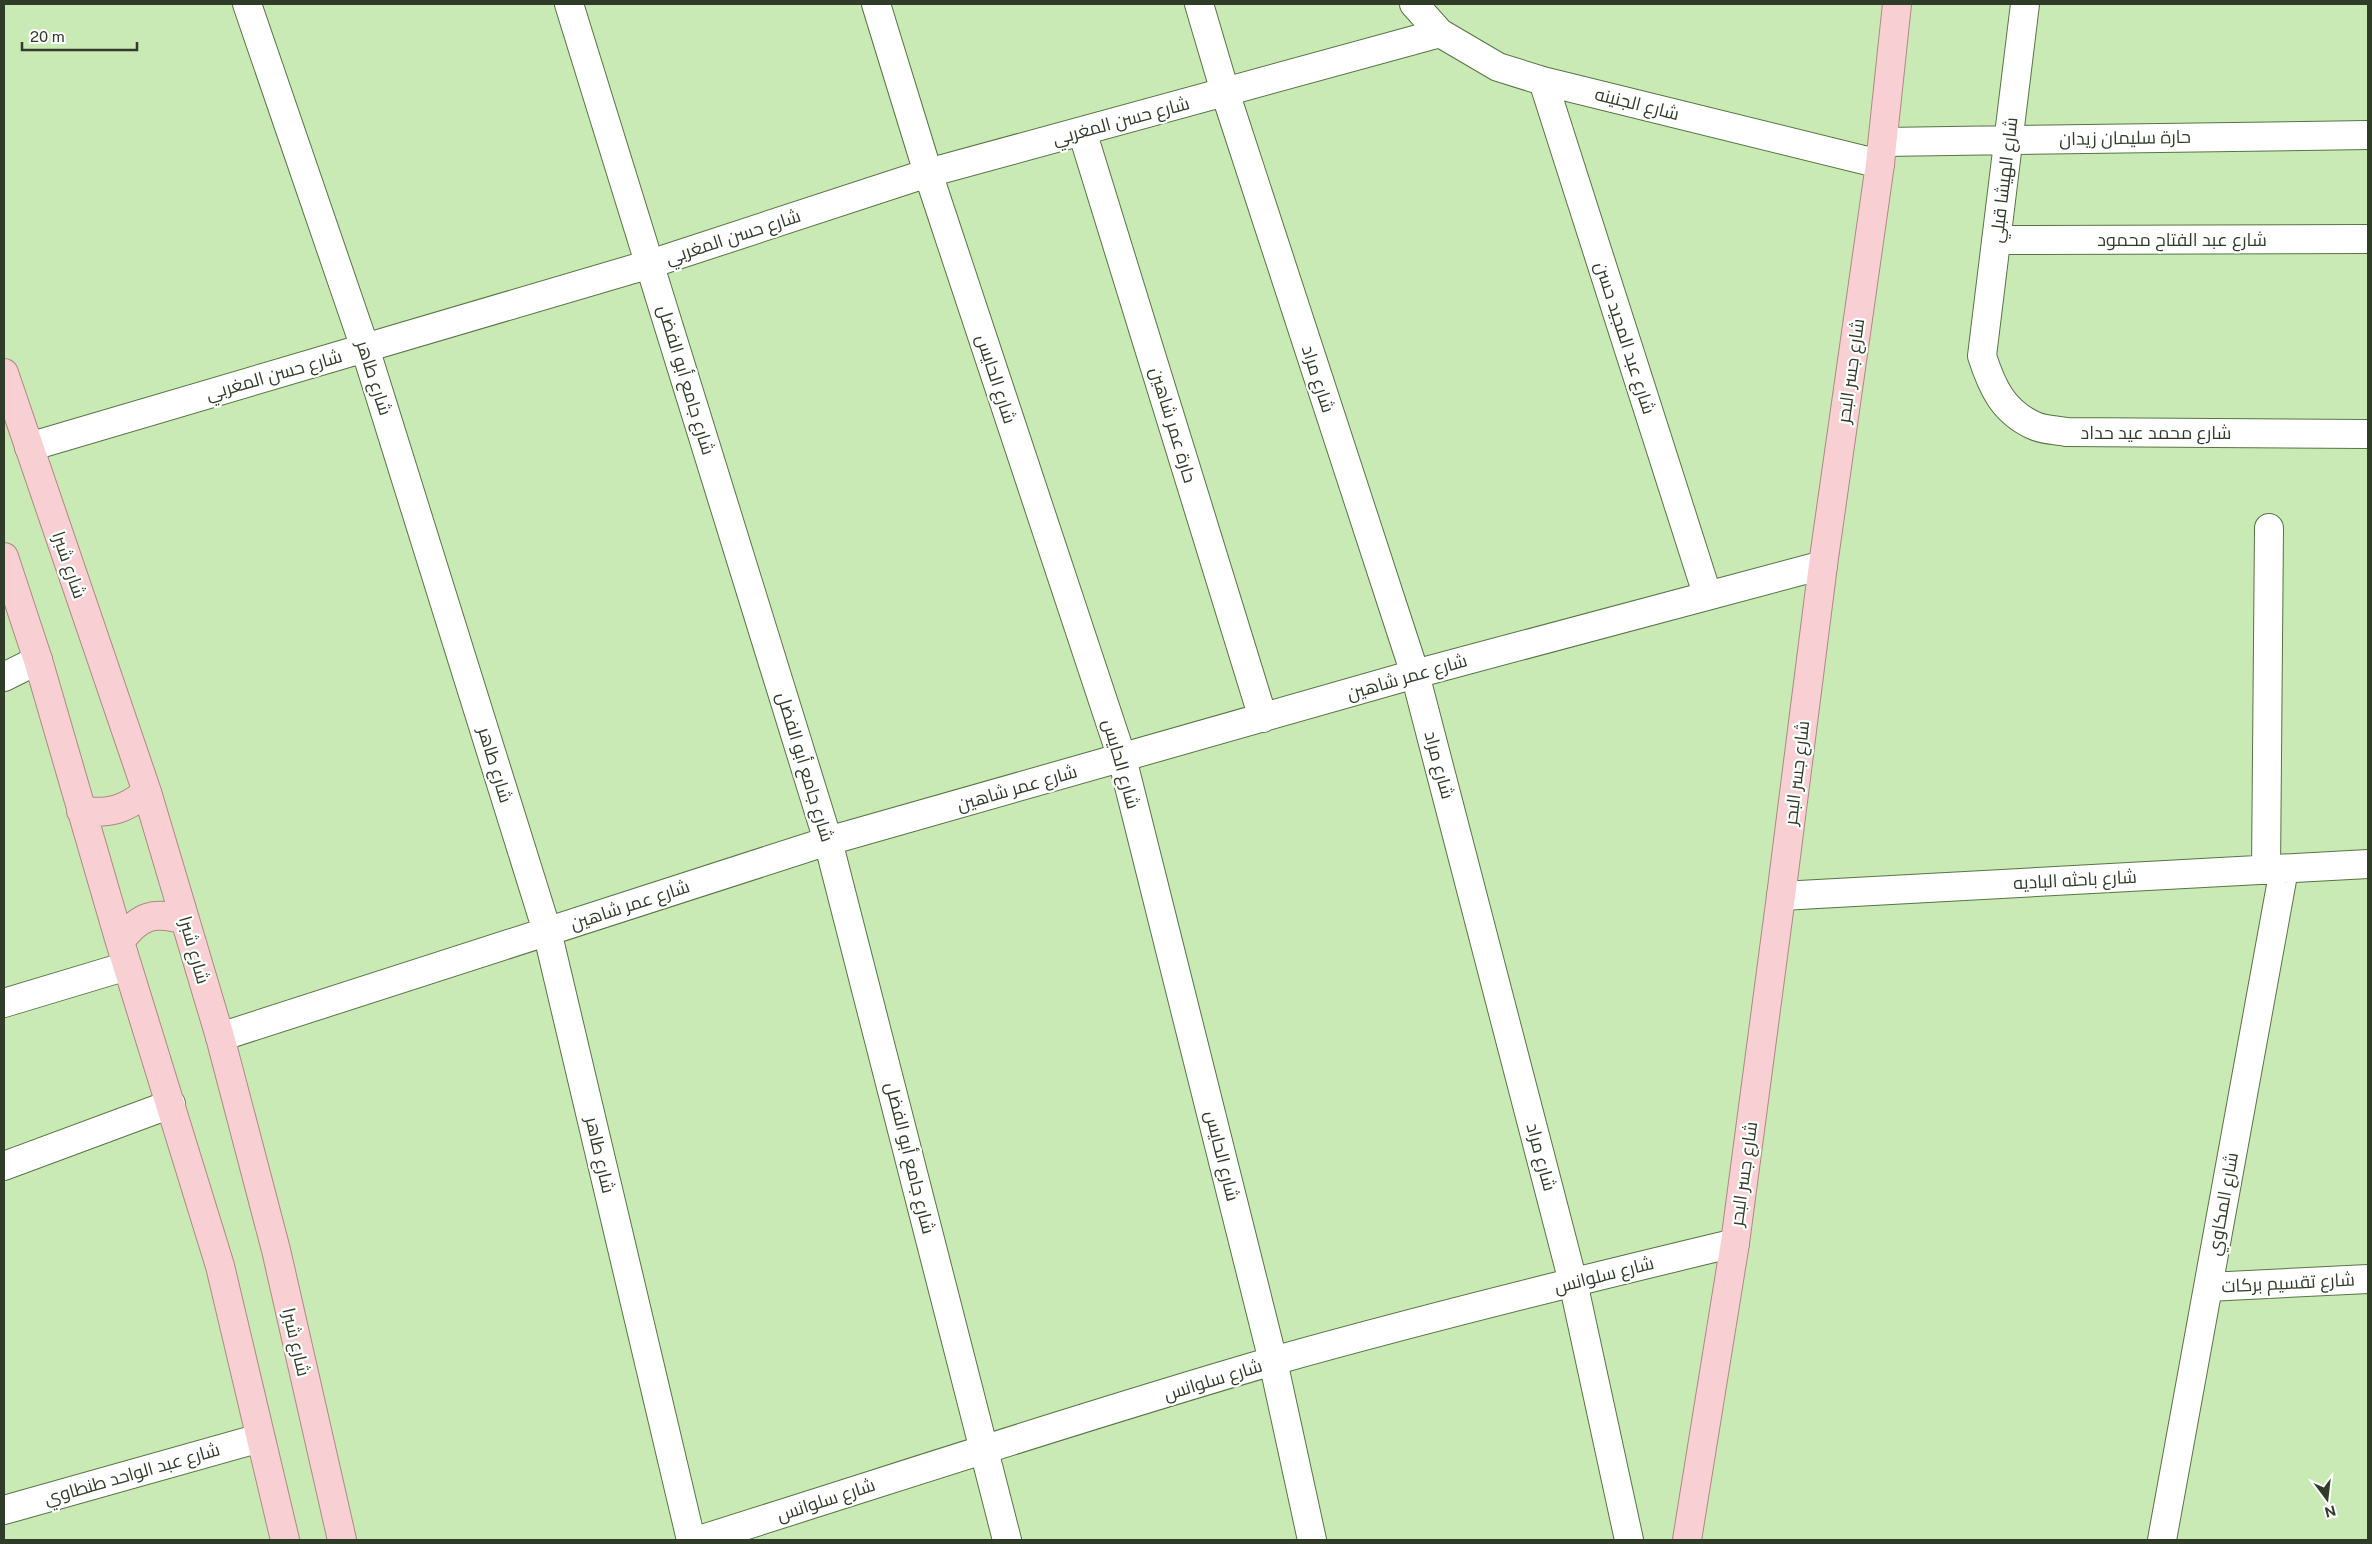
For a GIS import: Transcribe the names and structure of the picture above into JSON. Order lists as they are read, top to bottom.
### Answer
{
  "streets": {
    "main road": ["شارع جسر البحر", "شارع شبرا"],
    "street": [
      "شارع الجنينه",
      "شارع حسن المغربي",
      "حارة سليمان زيدان",
      "شارع الهيشا قبلي",
      "شارع عبد الفتاح محمود",
      "شارع عبد المجيد حسن",
      "شارع طاهر",
      "شارع الحايس",
      "شارع مراد",
      "شارع جامع أبو الفضل",
      "حارة عمر شاهين",
      "شارع محمد عيد حداد",
      "شارع عمر شاهين",
      "شارع باحثه الباديه",
      "شارع المكاوي",
      "شارع سلوانس",
      "شارع تقسيم بركات",
      "شارع عبد الواحد طنطاوي"
    ]
  },
  "crossings": [
    ["شارع الجنينه", "شارع حسن المغربي"],
    ["شارع الجنينه", "حارة سليمان زيدان"],
    ["شارع الجنينه", "شارع عبد المجيد حسن"],
    ["شارع الجنينه", "شارع جسر البحر"],
    ["شارع حسن المغربي", "شارع طاهر"],
    ["شارع حسن المغربي", "شارع الحايس"],
    ["شارع حسن المغربي", "شارع مراد"],
    ["شارع حسن المغربي", "شارع جامع أبو الفضل"],
    ["شارع حسن المغربي", "حارة عمر شاهين"],
    ["شارع حسن المغربي", "شارع شبرا"],
    ["حارة سليمان زيدان", "شارع الهيشا قبلي"],
    ["حارة سليمان زيدان", "شارع جسر البحر"],
    ["شارع الهيشا قبلي", "شارع عبد الفتاح محمود"],
    ["شارع الهيشا قبلي", "شارع محمد عيد حداد"],
    ["شارع عبد المجيد حسن", "شارع عمر شاهين"],
    ["شارع جسر البحر", "شارع عمر شاهين"],
    ["شارع جسر البحر", "شارع باحثه الباديه"],
    ["شارع جسر البحر", "شارع سلوانس"],
    ["شارع طاهر", "شارع عمر شاهين"],
    ["شارع الحايس", "شارع عمر شاهين"],
    ["شارع الحايس", "شارع سلوانس"],
    ["شارع مراد", "شارع عمر شاهين"],
    ["شارع مراد", "شارع سلوانس"],
    ["شارع جامع أبو الفضل", "شارع عمر شاهين"],
    ["شارع جامع أبو الفضل", "شارع سلوانس"],
    ["حارة عمر شاهين", "شارع عمر شاهين"],
    ["شارع شبرا", "شارع عمر شاهين"],
    ["شارع باحثه الباديه", "شارع المكاوي"],
    ["شارع المكاوي", "شارع تقسيم بركات"]
  ],
  "scale_bar": "20 m",
  "north": "bottom"
}
